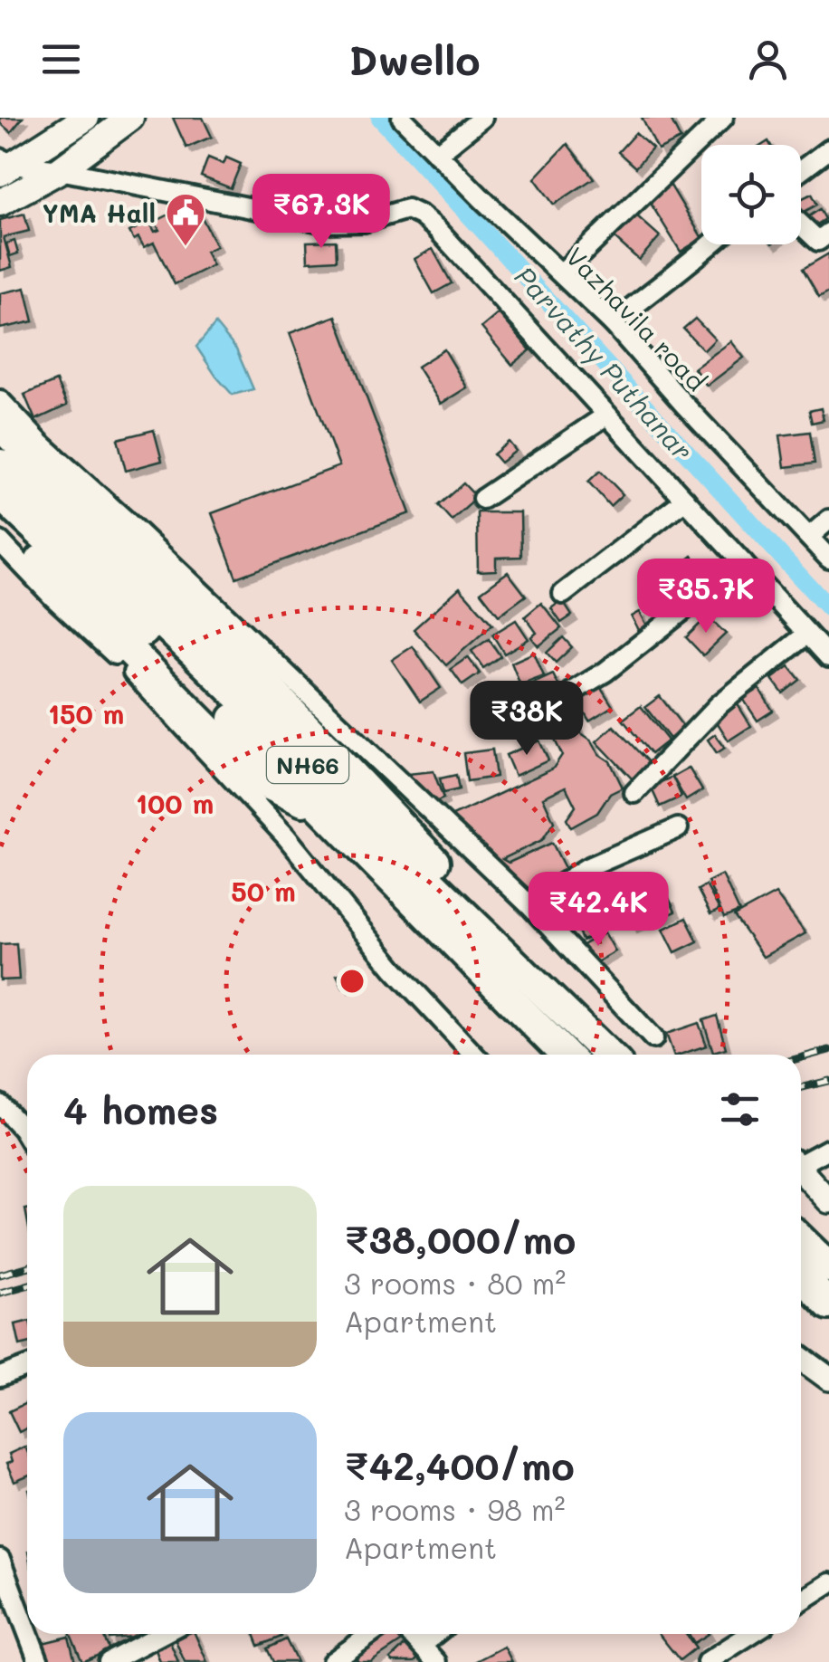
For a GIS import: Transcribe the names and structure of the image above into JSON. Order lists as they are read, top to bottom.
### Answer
{
  "streets": {
    "highway": ["NH66"],
    "street": ["Vazhavila road"]
  },
  "water": ["Parvathy Puthanar"],
  "places": {
    "public building": ["YMA Hall"]
  },
  "page": {
    "header": "Dwello",
    "price": [
      "₹67.3K",
      "₹35.7K",
      "₹38K",
      "₹42.4K"
    ],
    "heading": "4 homes",
    "list": [
      {
        "name": "₹38,000/mo",
        "note": "3 rooms · 80 m² · Apartment"
      },
      {
        "name": "₹42,400/mo",
        "note": "3 rooms · 98 m² · Apartment"
      }
    ]
  },
  "rings": ["150 m", "100 m", "50 m"]
}
